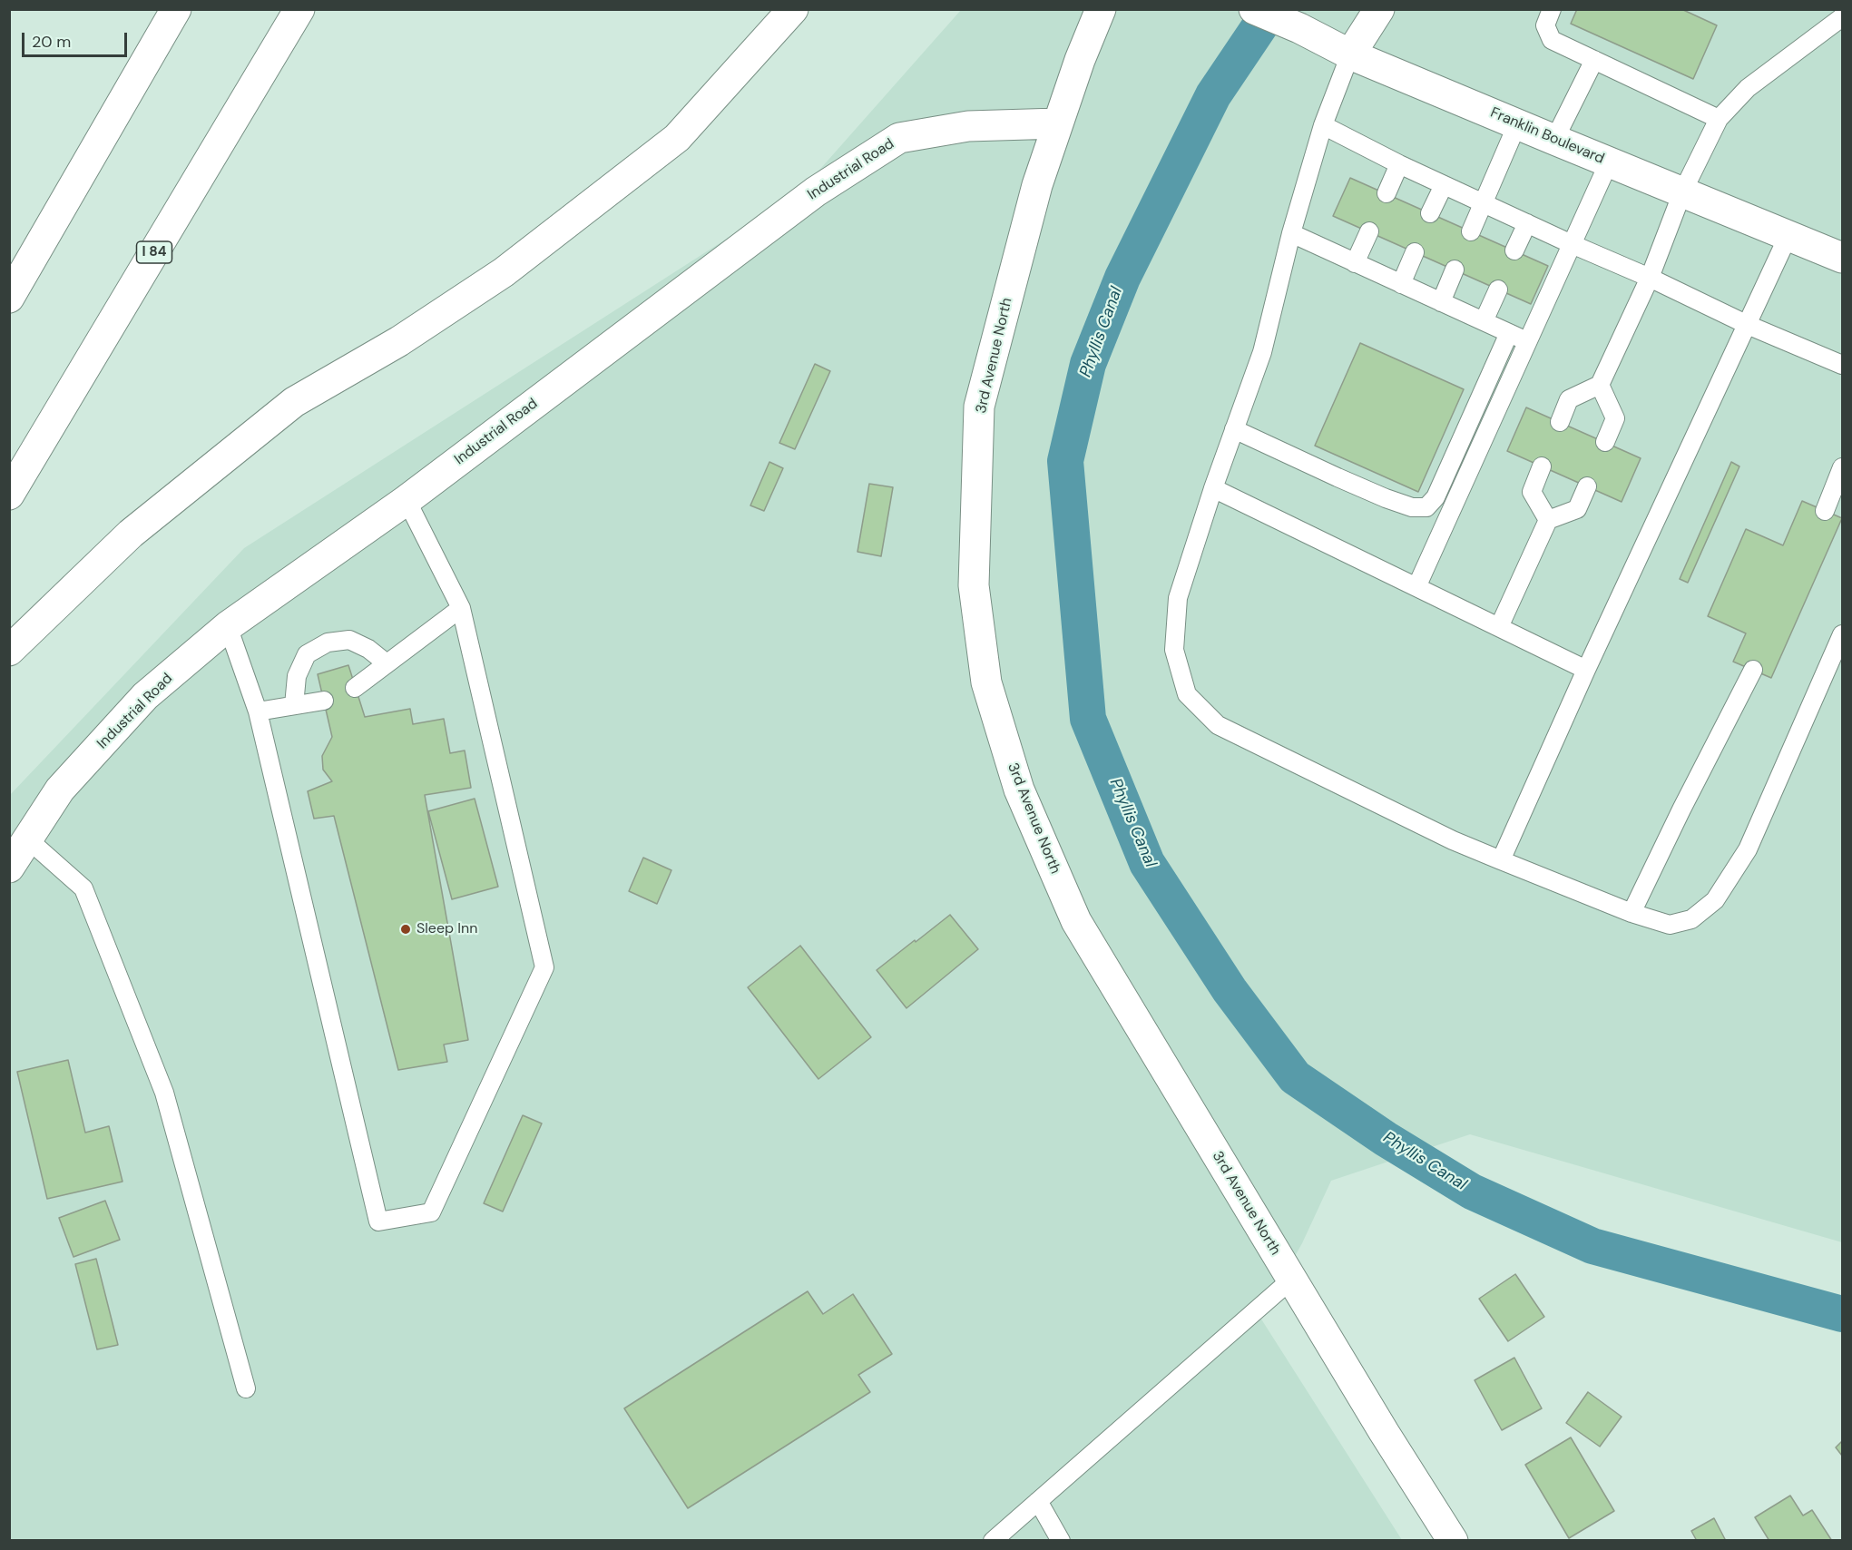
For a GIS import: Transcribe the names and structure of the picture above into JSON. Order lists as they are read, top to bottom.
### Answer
{
  "streets": {
    "main road": [
      "Franklin Boulevard",
      "Industrial Road",
      "I 84",
      "3rd Avenue North"
    ]
  },
  "crossings": [
    ["Industrial Road", "3rd Avenue North"]
  ],
  "water": ["Phyllis Canal"],
  "places": ["Sleep Inn"],
  "scale_bar": "20 m"
}
